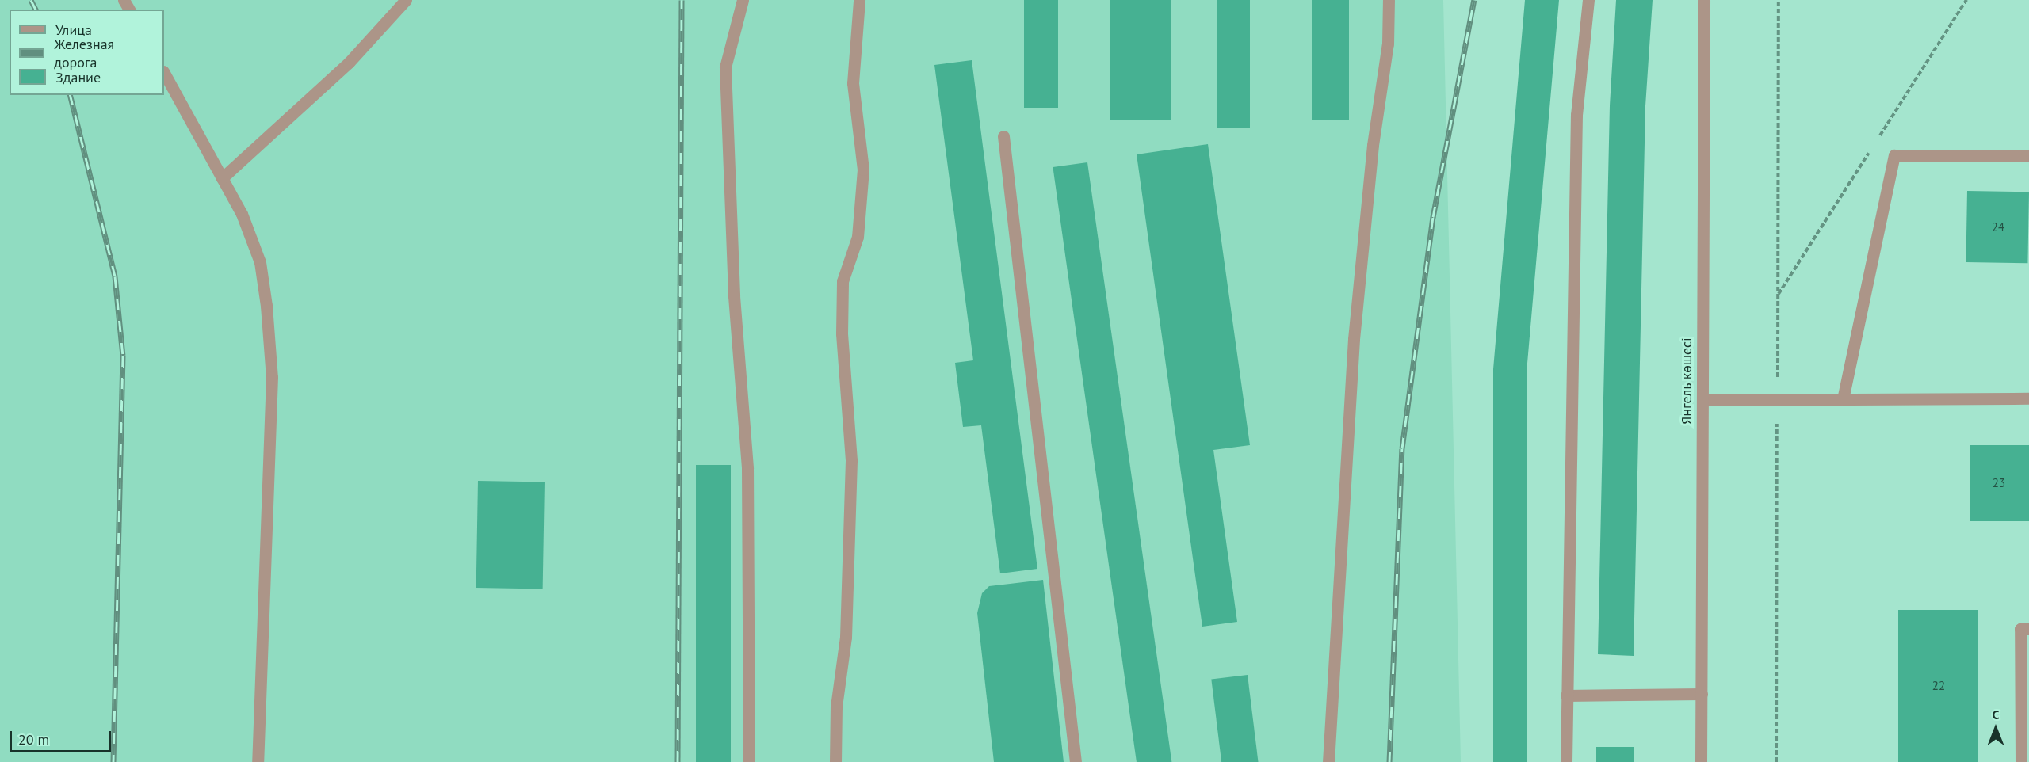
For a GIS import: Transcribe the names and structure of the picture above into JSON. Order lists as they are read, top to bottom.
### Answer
{
  "streets": {
    "street": ["Янгель көшесі"]
  },
  "house_numbers": ["24", "23", "22"],
  "legend": ["Улица", "Железная дорога", "Здание"],
  "scale_bar": "20 m",
  "north": "top"
}
